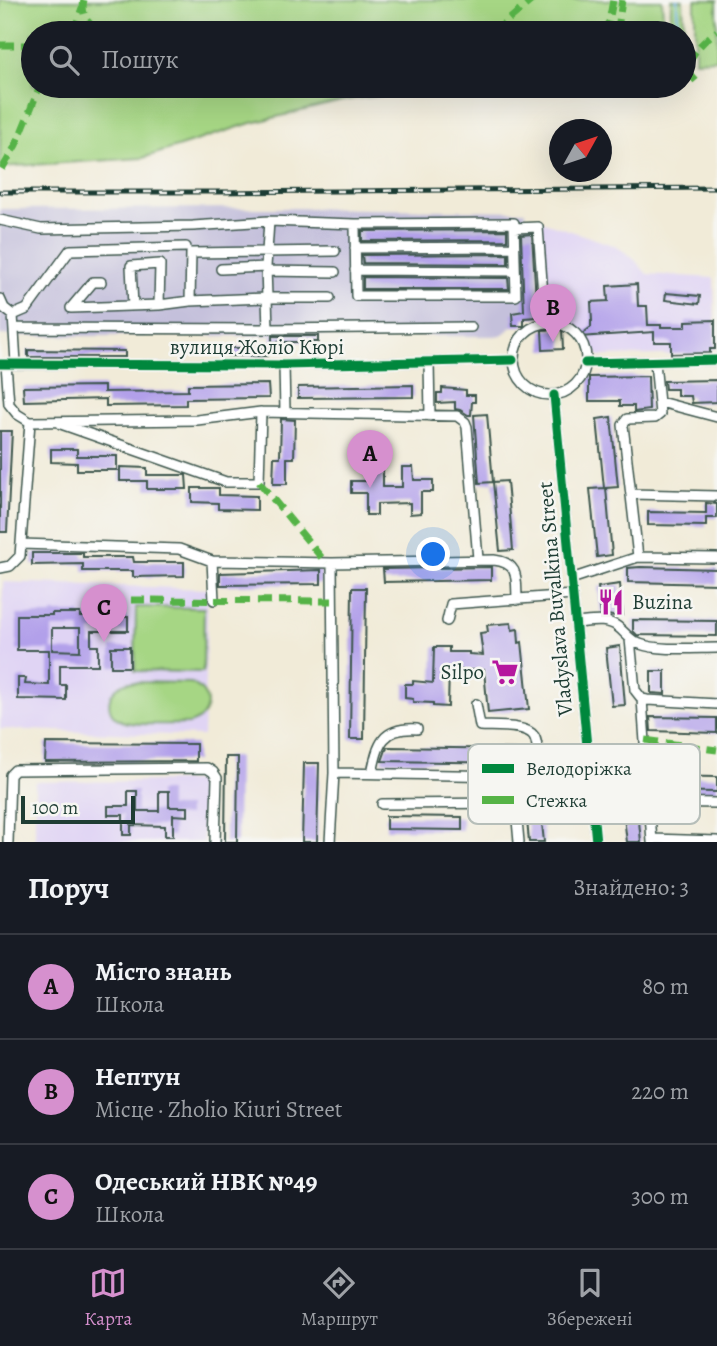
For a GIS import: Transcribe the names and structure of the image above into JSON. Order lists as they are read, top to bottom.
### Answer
{
  "streets": {
    "street": ["вулиця Жоліо Кюрі", "Vladyslava Buvalkina Street"]
  },
  "crossings": [
    ["вулиця Жоліо Кюрі", "Vladyslava Buvalkina Street"]
  ],
  "places": {
    "restaurant": ["Buzina"],
    "supermarket": ["Silpo"]
  },
  "legend": ["Велодоріжка", "Стежка"],
  "scale_bar": "100 m",
  "north": "top right",
  "page": {
    "search": "Пошук",
    "pins": ["B", "A", "C"],
    "scale": "100 m",
    "heading": ["Поруч", "Знайдено: 3"],
    "list": [
      {
        "mark": "A",
        "name": "Місто знань",
        "note": "Школа",
        "value": "80 m"
      },
      {
        "mark": "B",
        "name": "Нептун",
        "note": "Місце · Zholio Kiuri Street",
        "value": "220 m"
      },
      {
        "mark": "C",
        "name": "Одеський НВК №49",
        "note": "Школа",
        "value": "300 m"
      }
    ],
    "nav": ["Карта", "Маршрут", "Збережені"]
  }
}
